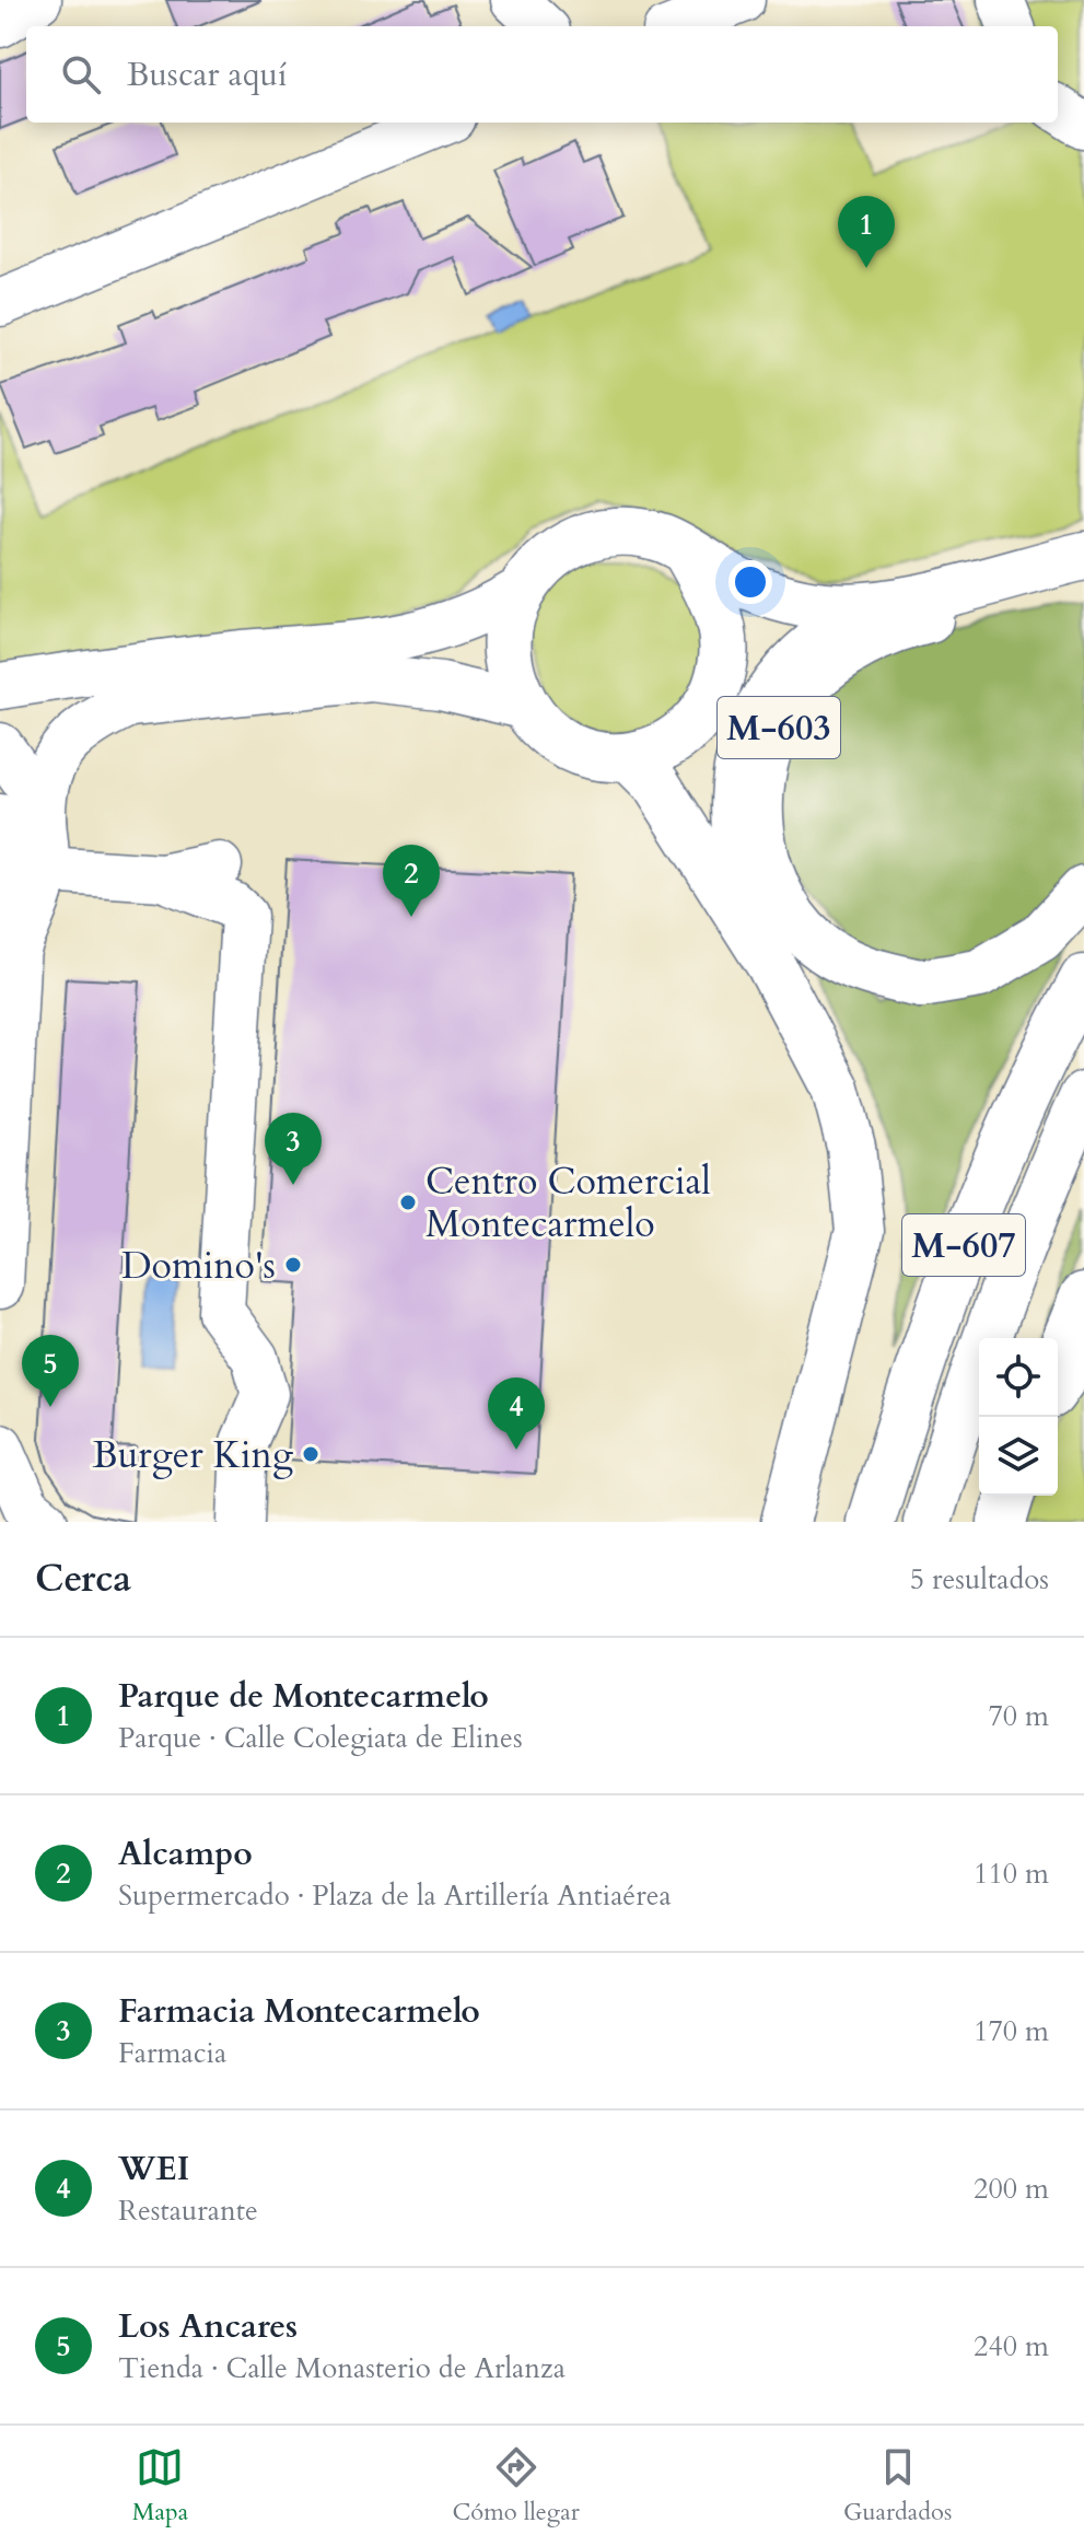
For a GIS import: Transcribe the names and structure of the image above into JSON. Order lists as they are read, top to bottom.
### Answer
{
  "streets": {
    "main road": ["M-603", "M-607"]
  },
  "places": ["Centro Comercial Montecarmelo", "Domino's", "Burger King"],
  "page": {
    "search": "Buscar aquí",
    "pins": [
      "1",
      "2",
      "3",
      "5",
      "4"
    ],
    "heading": ["Cerca", "5 resultados"],
    "list": [
      {
        "mark": "1",
        "name": "Parque de Montecarmelo",
        "note": "Parque · Calle Colegiata de Elines",
        "value": "70 m"
      },
      {
        "mark": "2",
        "name": "Alcampo",
        "note": "Supermercado · Plaza de la Artillería Antiaérea",
        "value": "110 m"
      },
      {
        "mark": "3",
        "name": "Farmacia Montecarmelo",
        "note": "Farmacia",
        "value": "170 m"
      },
      {
        "mark": "4",
        "name": "WEI",
        "note": "Restaurante",
        "value": "200 m"
      },
      {
        "mark": "5",
        "name": "Los Ancares",
        "note": "Tienda · Calle Monasterio de Arlanza",
        "value": "240 m"
      }
    ],
    "nav": ["Mapa", "Cómo llegar", "Guardados"]
  }
}
